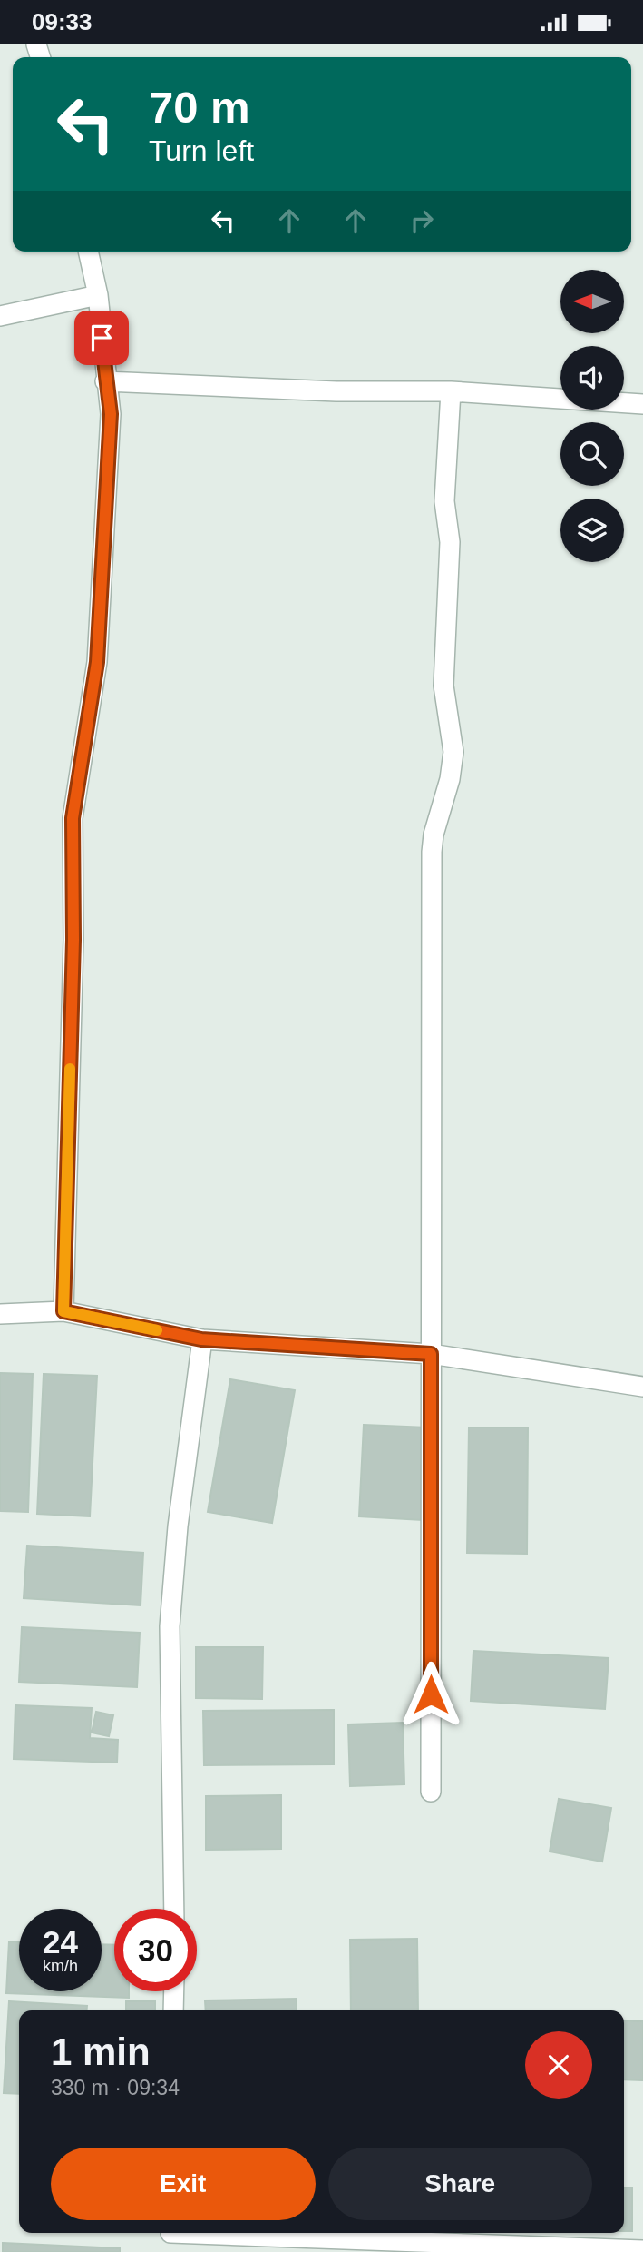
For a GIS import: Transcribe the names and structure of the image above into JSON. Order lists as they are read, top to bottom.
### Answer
{
  "north": "left",
  "page": {
    "status": "09:33",
    "turn": ["70 m", "Turn left"],
    "speed": "24 km/h",
    "limit": "30",
    "heading": ["1 min", "330 m · 09:34"],
    "buttons": ["Exit", "Share"]
  }
}
